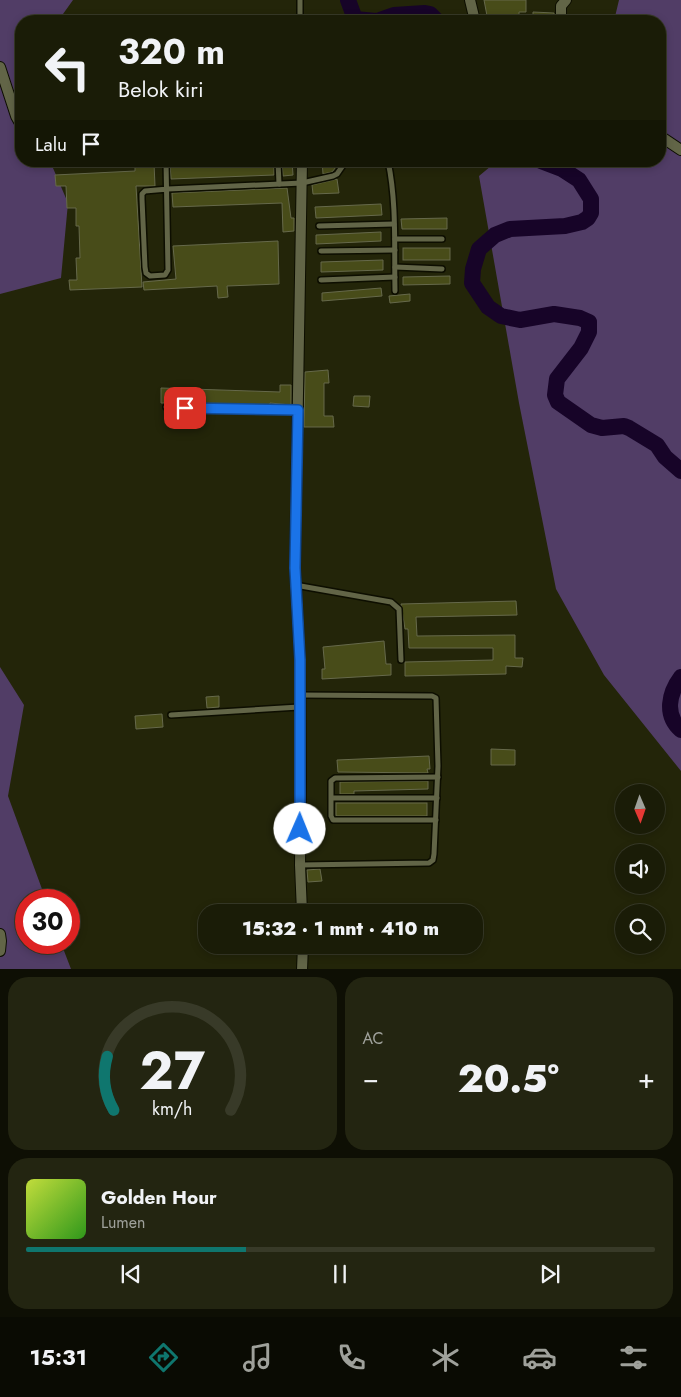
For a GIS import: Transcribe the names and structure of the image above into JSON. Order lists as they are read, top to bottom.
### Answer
{
  "north": "bottom",
  "page": {
    "turn": ["320 m", "Belok kiri"],
    "then": "Lalu",
    "limit": "30",
    "trip": "15:32 · 1 mnt · 410 m",
    "tile": "AC",
    "heat": ["−", "20.5°", "+"],
    "song": ["Golden Hour", "Lumen"],
    "tabs": "15:31",
    "gauge": ["27", "km/h"]
  }
}
